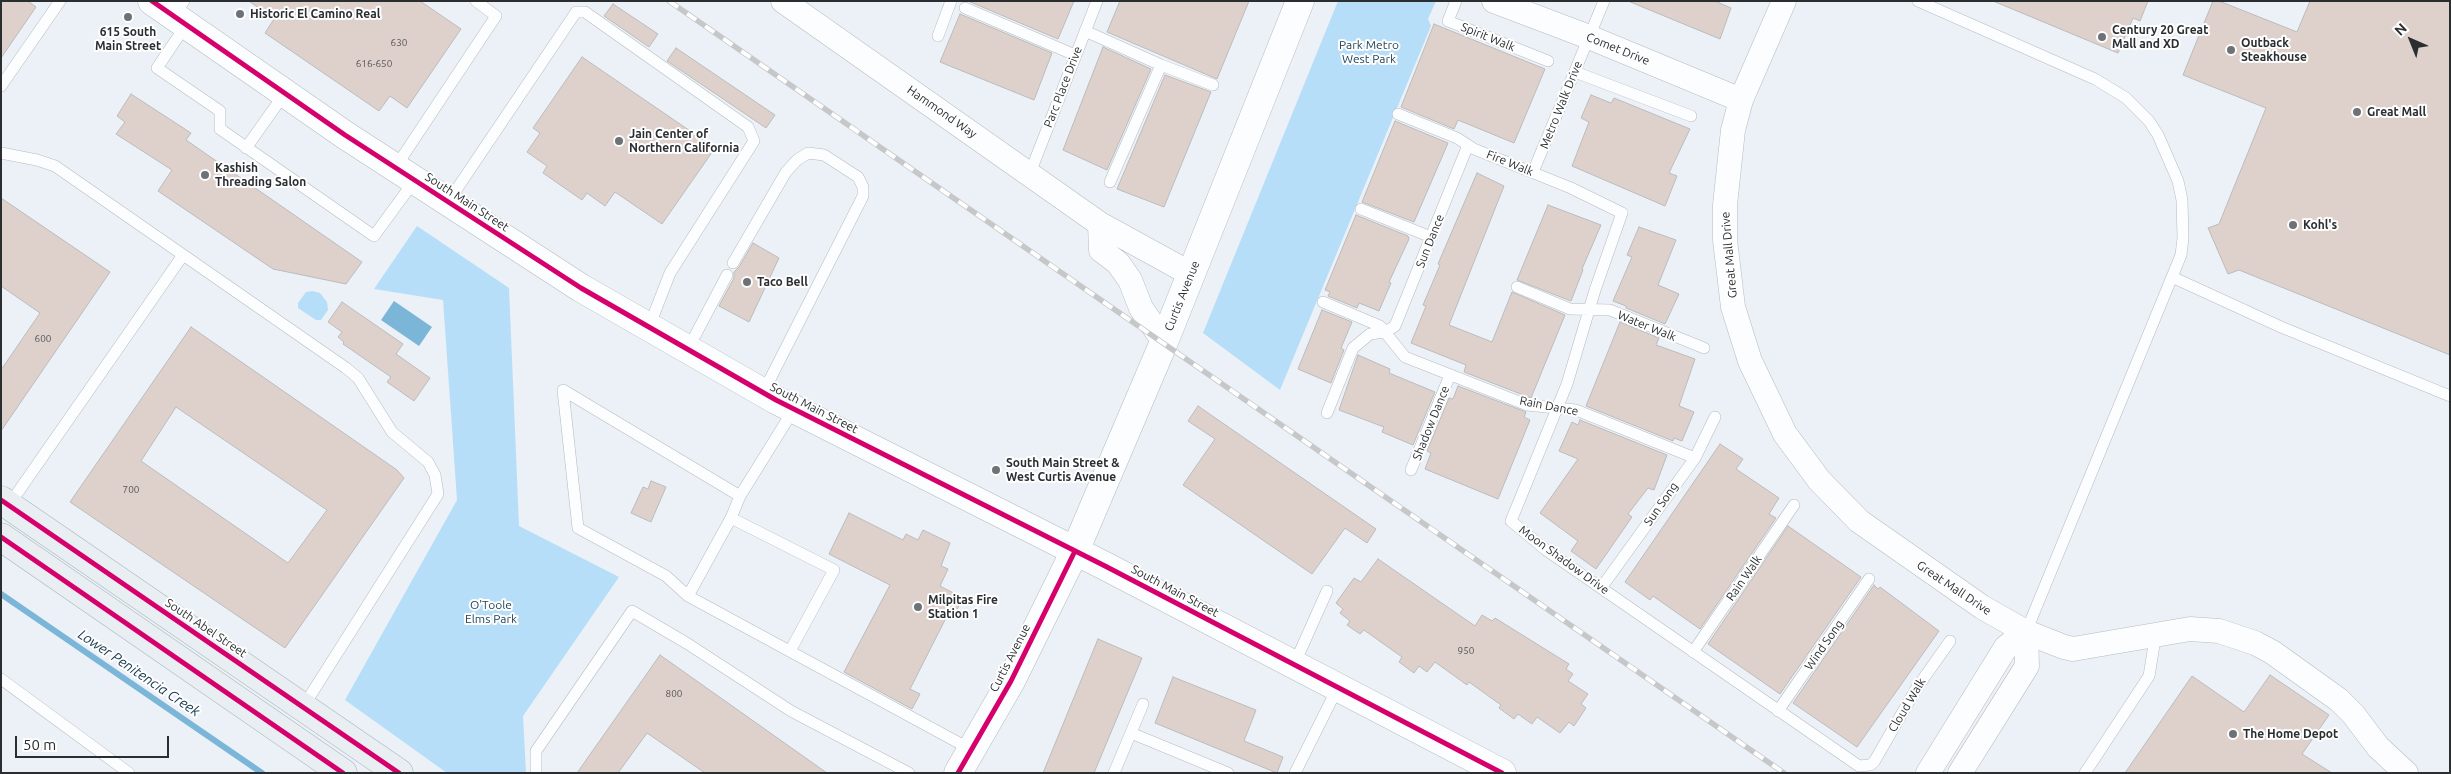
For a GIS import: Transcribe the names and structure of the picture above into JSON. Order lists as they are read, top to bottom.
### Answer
{
  "streets": {
    "main road": ["South Main Street", "Curtis Avenue", "South Abel Street"],
    "street": ["Comet Drive", "Hammond Way", "Great Mall Drive"],
    "lane": [
      "Spirit Walk",
      "Parc Place Drive",
      "Metro Walk Drive",
      "Fire Walk",
      "Sun Dance",
      "Water Walk",
      "Rain Dance",
      "Shadow Dance",
      "Sun Song",
      "Moon Shadow Drive",
      "Rain Walk",
      "Wind Song",
      "Cloud Walk"
    ]
  },
  "crossings": [
    ["Comet Drive", "Metro Walk Drive"],
    ["Comet Drive", "Great Mall Drive"],
    ["Parc Place Drive", "Hammond Way"],
    ["Metro Walk Drive", "Fire Walk"],
    ["Hammond Way", "Curtis Avenue"],
    ["Fire Walk", "Sun Dance"],
    ["Fire Walk", "Moon Shadow Drive"],
    ["South Main Street", "Curtis Avenue"],
    ["Sun Dance", "Rain Dance"],
    ["Water Walk", "Moon Shadow Drive"],
    ["Rain Dance", "Shadow Dance"],
    ["Rain Dance", "Sun Song"],
    ["Rain Dance", "Moon Shadow Drive"],
    ["Sun Song", "Moon Shadow Drive"],
    ["Moon Shadow Drive", "Rain Walk"],
    ["Moon Shadow Drive", "Wind Song"],
    ["Moon Shadow Drive", "Cloud Walk"]
  ],
  "water": ["Lower Penitencia Creek"],
  "parks": ["Park Metro West Park", "O'Toole Elms Park"],
  "places": [
    "Historic El Camino Real",
    "615 South Main Street",
    "Century 20 Great Mall and XD",
    "Outback Steakhouse",
    "Great Mall",
    "Jain Center of Northern California",
    "Kashish Threading Salon",
    "Kohl's",
    "Taco Bell",
    "South Main Street & West Curtis Avenue",
    "Milpitas Fire Station 1",
    "The Home Depot"
  ],
  "house_numbers": [
    "630",
    "616-650",
    "600",
    "700",
    "950",
    "800"
  ],
  "scale_bar": "50 m",
  "north": "top left"
}
